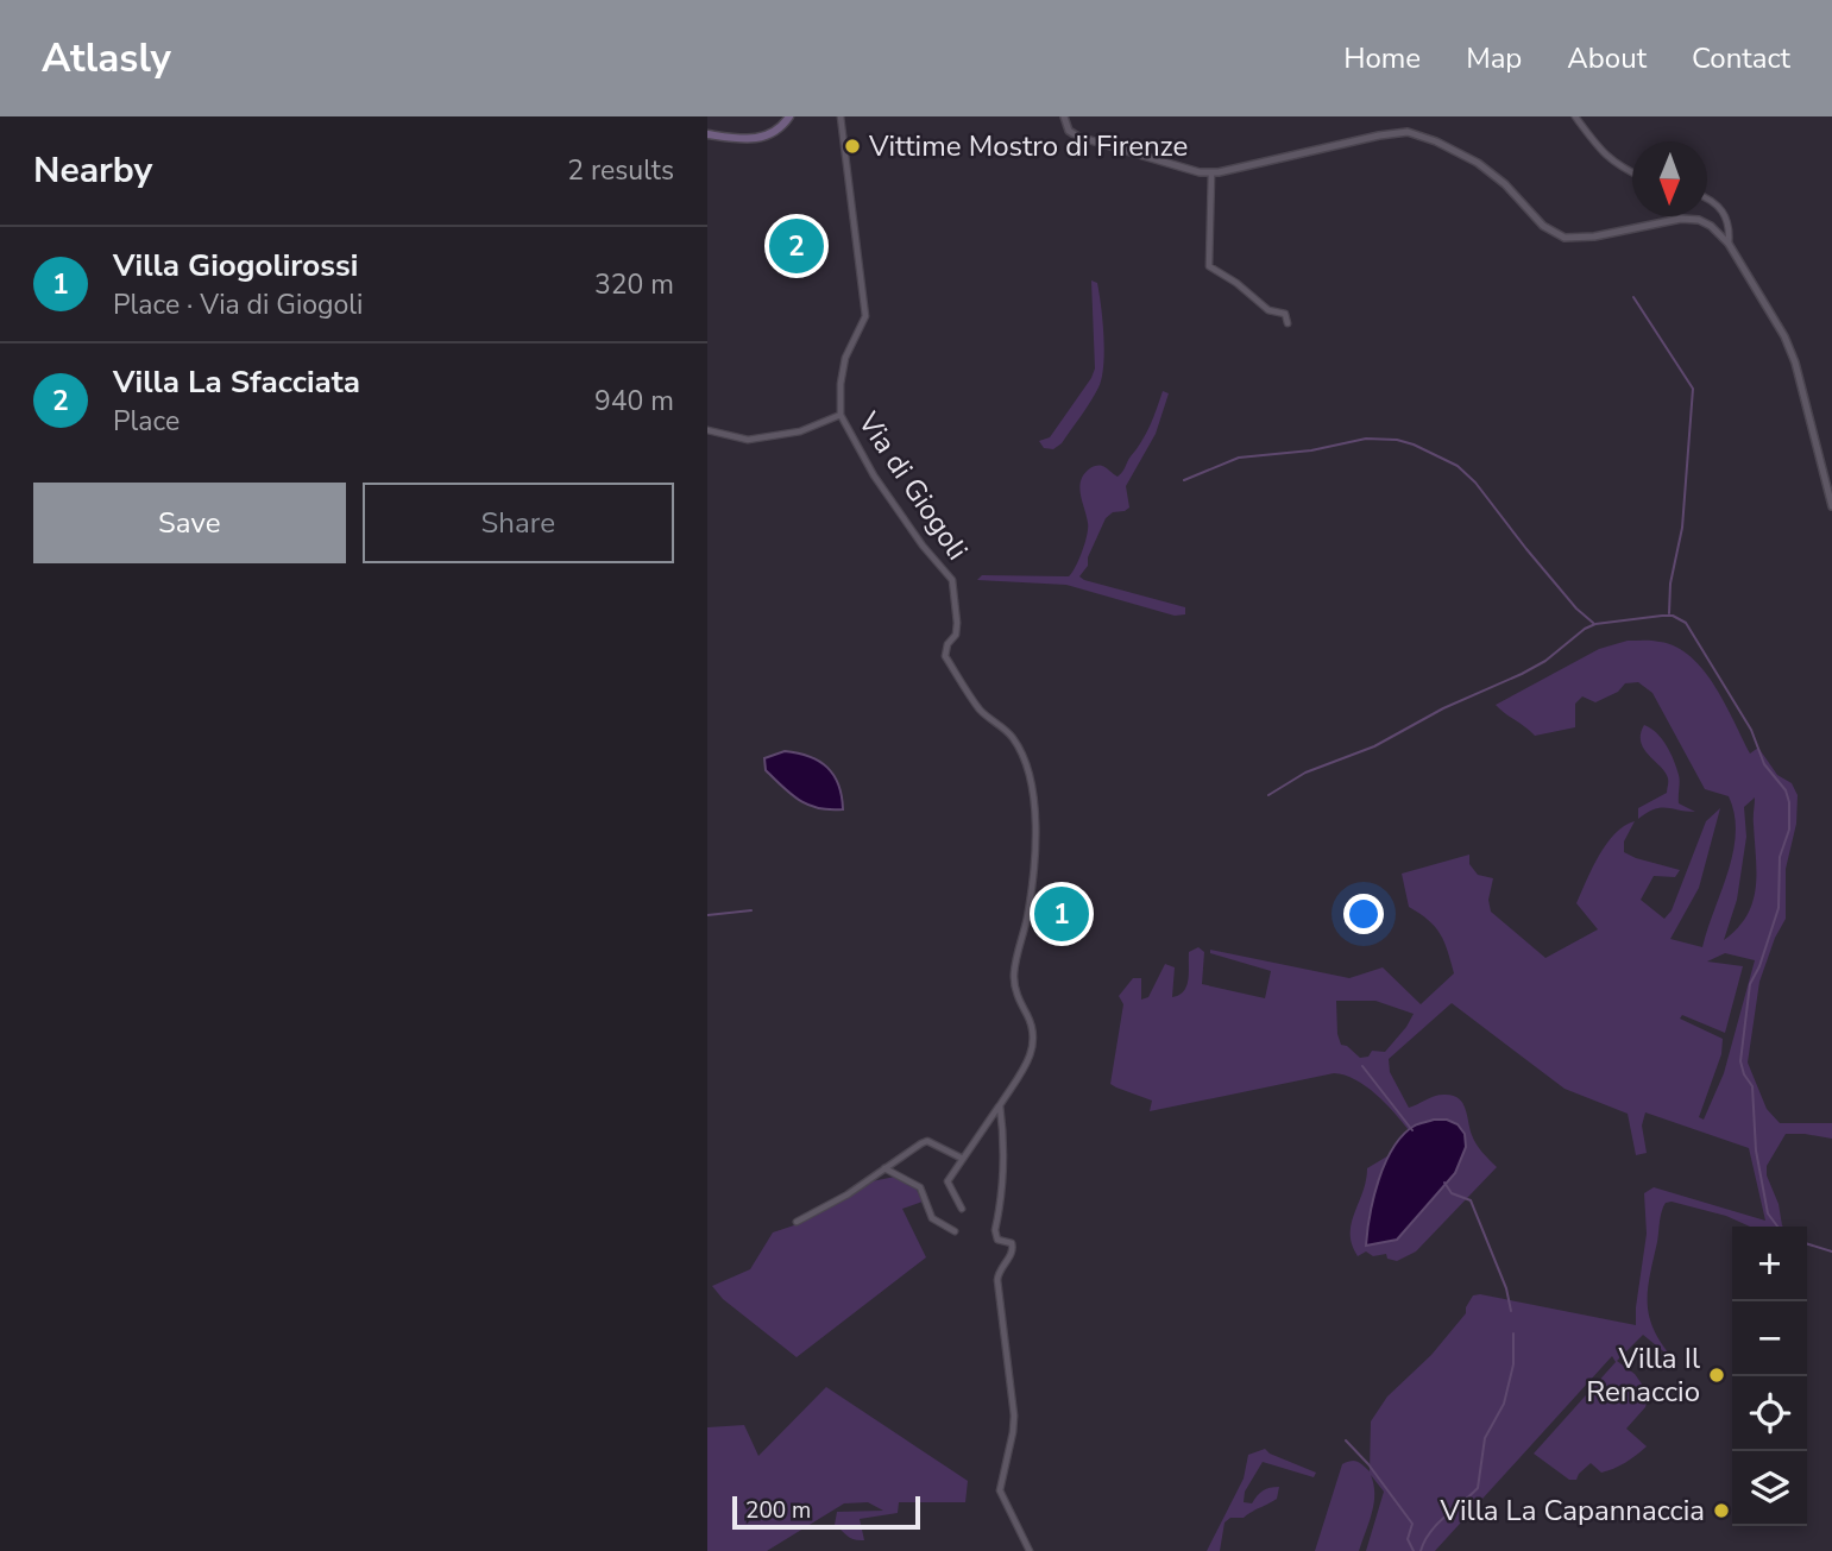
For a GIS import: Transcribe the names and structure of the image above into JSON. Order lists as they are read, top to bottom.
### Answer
{
  "streets": {
    "street": ["Via di Giogoli"]
  },
  "places": ["Vittime Mostro di Firenze", "Villa Il Renaccio", "Villa La Capannaccia"],
  "scale_bar": "200 m",
  "north": "bottom",
  "page": {
    "header": "Atlasly",
    "nav": [
      "Home",
      "Map",
      "About",
      "Contact"
    ],
    "heading": ["Nearby", "2 results"],
    "pins": ["2", "1"],
    "list": [
      {
        "mark": "1",
        "name": "Villa Giogolirossi",
        "note": "Place · Via di Giogoli",
        "value": "320 m"
      },
      {
        "mark": "2",
        "name": "Villa La Sfacciata",
        "note": "Place",
        "value": "940 m"
      }
    ],
    "buttons": ["Save", "Share"],
    "map_buttons": ["+", "−"],
    "scale": "200 m"
  }
}
